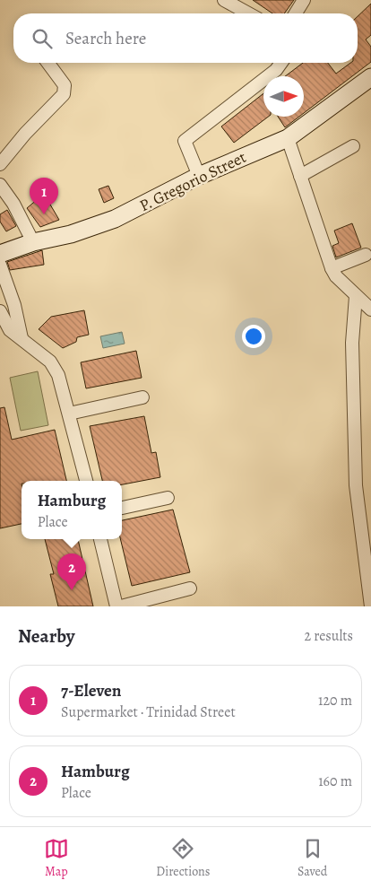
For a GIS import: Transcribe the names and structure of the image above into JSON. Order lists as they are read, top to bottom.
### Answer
{
  "streets": {
    "street": ["P. Gregorio Street"]
  },
  "north": "right",
  "page": {
    "search": "Search here",
    "pins": ["1", "2"],
    "popup": ["Hamburg", "Place"],
    "heading": ["Nearby", "2 results"],
    "list": [
      {
        "mark": "1",
        "name": "7-Eleven",
        "note": "Supermarket · Trinidad Street",
        "value": "120 m"
      },
      {
        "mark": "2",
        "name": "Hamburg",
        "note": "Place",
        "value": "160 m"
      }
    ],
    "nav": ["Map", "Directions", "Saved"]
  }
}
